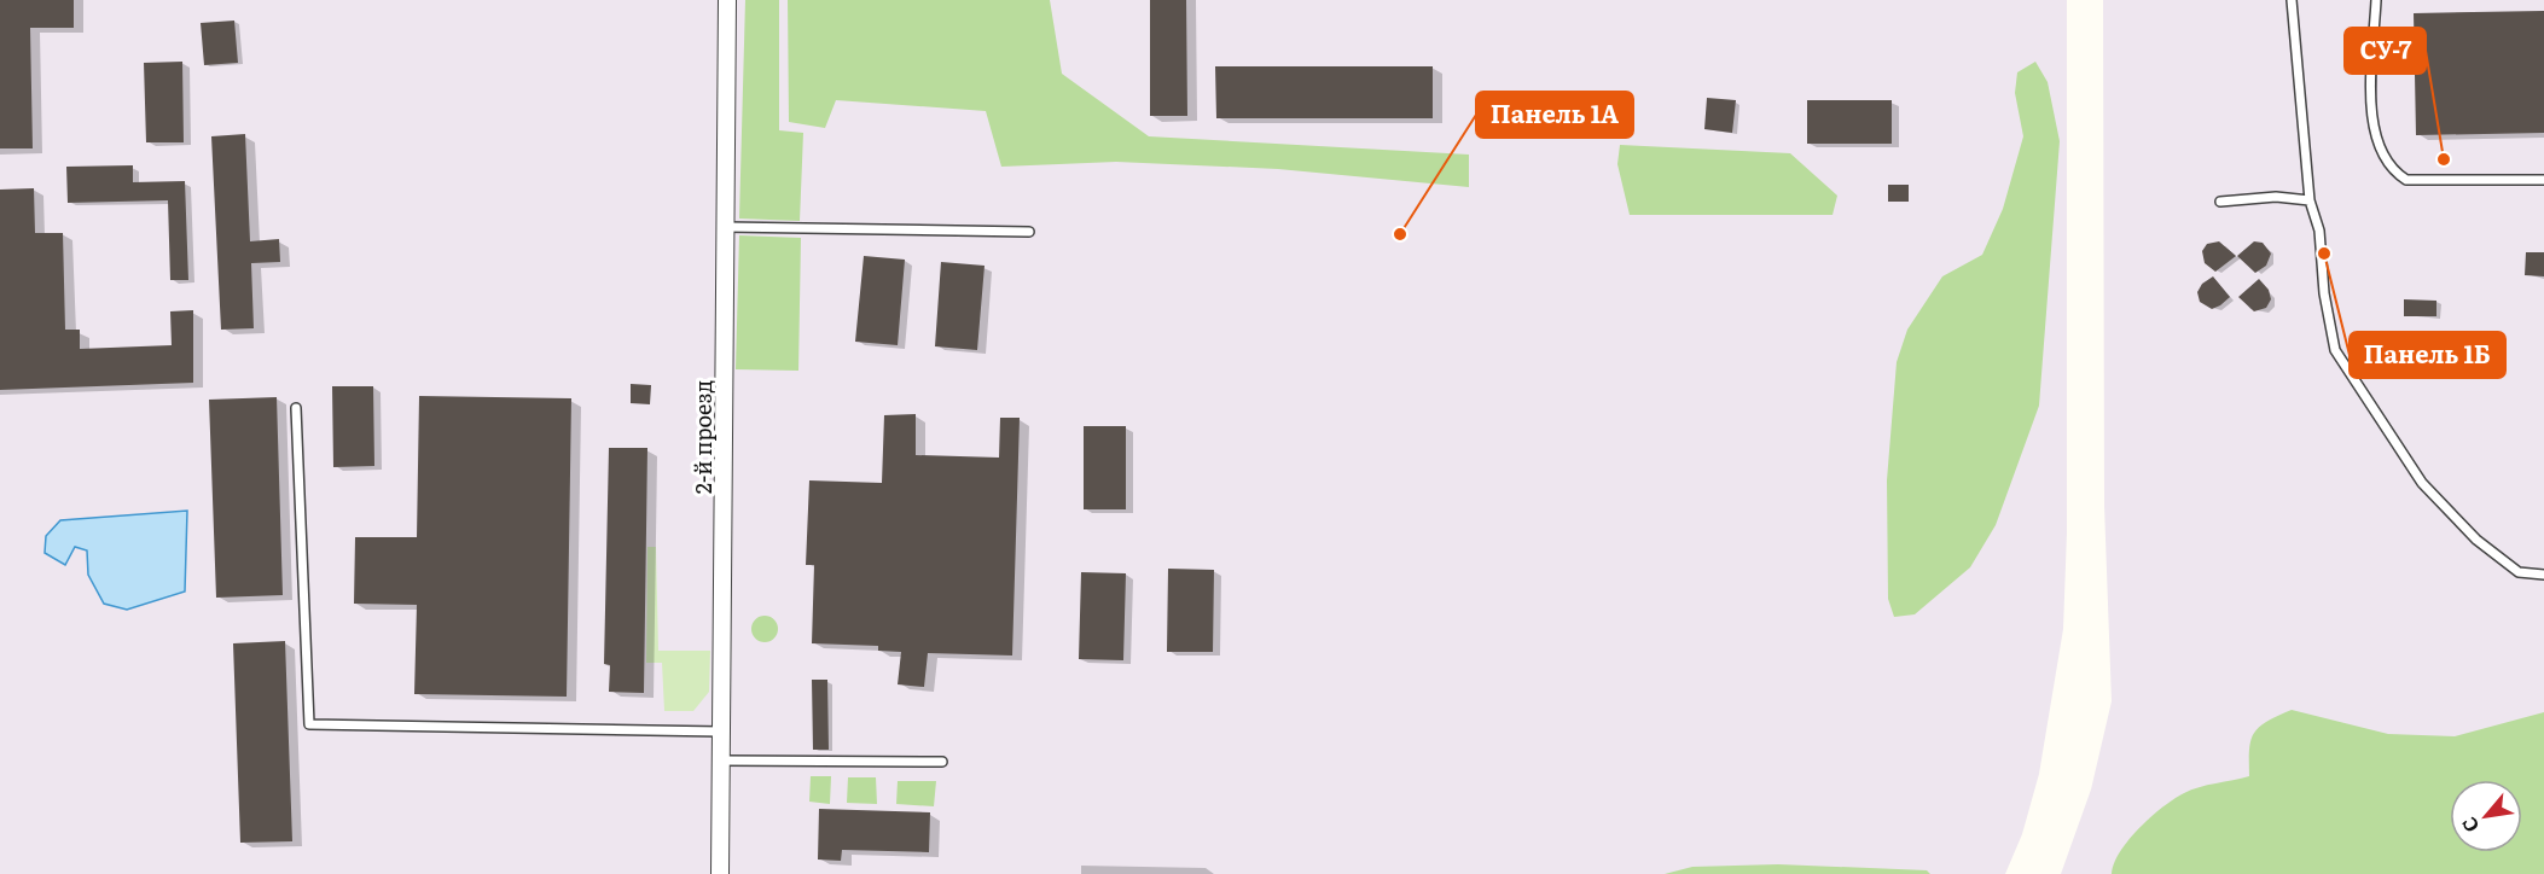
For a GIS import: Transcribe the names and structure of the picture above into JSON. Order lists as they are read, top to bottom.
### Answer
{
  "streets": {
    "street": ["2-й проезд"]
  },
  "places": ["СУ-7", "Панель 1А", "Панель 1Б"],
  "north": "bottom left"
}
